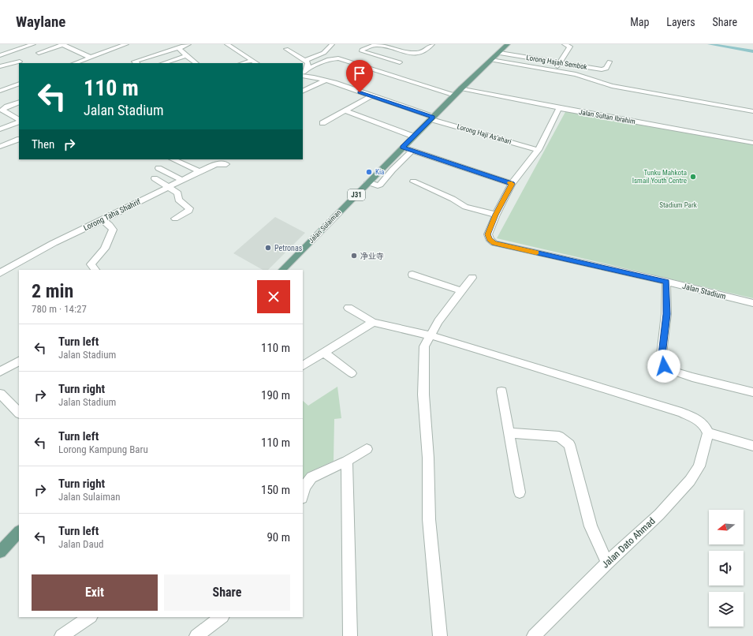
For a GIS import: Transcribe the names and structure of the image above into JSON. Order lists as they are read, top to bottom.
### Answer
{
  "streets": {
    "main road": ["J31", "Jalan Sulaiman"],
    "street": [
      "Lorong Hajah Sembok",
      "Jalan Sultan Ibrahim",
      "Lorong Haji As'ahari",
      "Lorong Taha Shahrif",
      "Jalan Stadium",
      "Jalan Dato Ahmad"
    ]
  },
  "crossings": [
    ["Lorong Hajah Sembok", "J31"],
    ["Jalan Sultan Ibrahim", "J31"],
    ["Jalan Sultan Ibrahim", "Jalan Sulaiman"],
    ["Jalan Sultan Ibrahim", "Jalan Stadium"],
    ["Lorong Haji As'ahari", "Jalan Sulaiman"],
    ["Lorong Haji As'ahari", "Jalan Stadium"],
    ["J31", "Jalan Sulaiman"]
  ],
  "parks": ["Stadium Park"],
  "places": [
    "Kia",
    "Tunku Mahkota Ismail Youth Centre",
    "Petronas",
    "净业寺"
  ],
  "north": "left",
  "page": {
    "header": "Waylane",
    "nav": ["Map", "Layers", "Share"],
    "turn": ["110 m", "Jalan Stadium"],
    "then": "Then",
    "heading": ["2 min", "780 m · 14:27"],
    "list": [
      {
        "name": "Turn left",
        "note": "Jalan Stadium",
        "value": "110 m"
      },
      {
        "name": "Turn right",
        "note": "Jalan Stadium",
        "value": "190 m"
      },
      {
        "name": "Turn left",
        "note": "Lorong Kampung Baru",
        "value": "110 m"
      },
      {
        "name": "Turn right",
        "note": "Jalan Sulaiman",
        "value": "150 m"
      },
      {
        "name": "Turn left",
        "note": "Jalan Daud",
        "value": "90 m"
      }
    ],
    "buttons": ["Exit", "Share"]
  }
}
